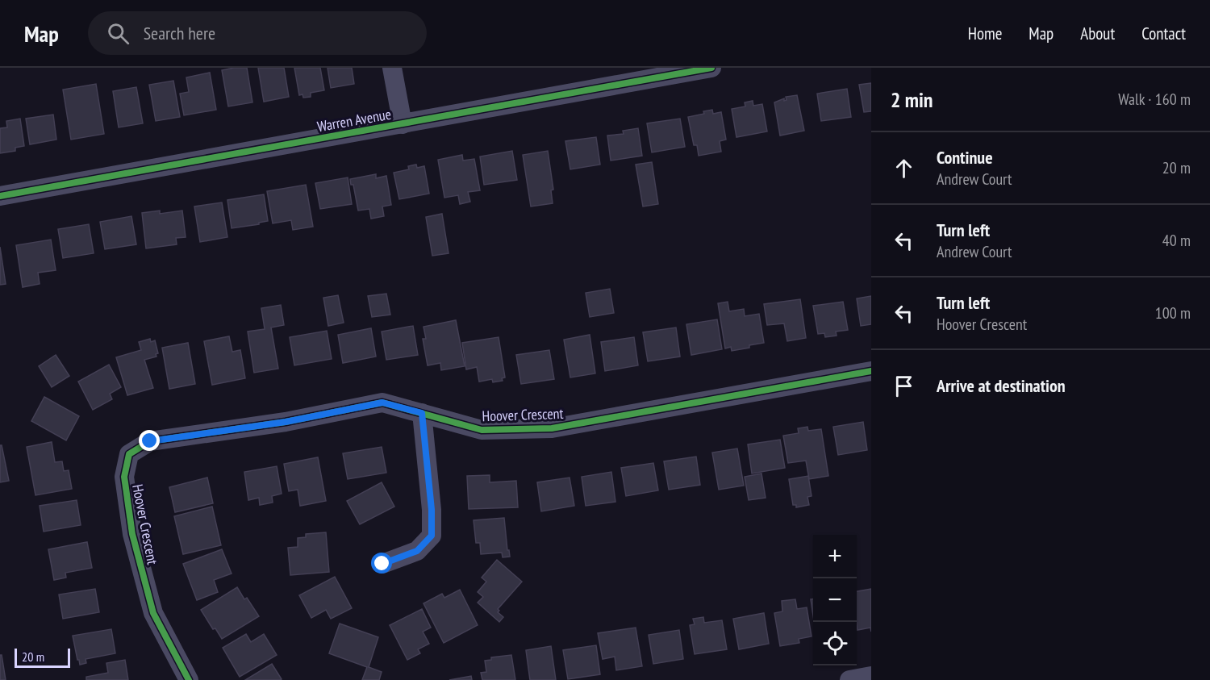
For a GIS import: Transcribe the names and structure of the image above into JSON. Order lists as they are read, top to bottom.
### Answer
{
  "streets": {
    "street": ["Warren Avenue", "Hoover Crescent"]
  },
  "scale_bar": "20 m",
  "page": {
    "header": "Map",
    "search": "Search here",
    "nav": [
      "Home",
      "Map",
      "About",
      "Contact"
    ],
    "heading": ["2 min", "Walk · 160 m"],
    "list": [
      ["Continue", "Andrew Court", "20 m"],
      ["Turn left", "Andrew Court", "40 m"],
      ["Turn left", "Hoover Crescent", "100 m"],
      "Arrive at destination"
    ],
    "map_buttons": ["+", "−"],
    "scale": "20 m"
  }
}
